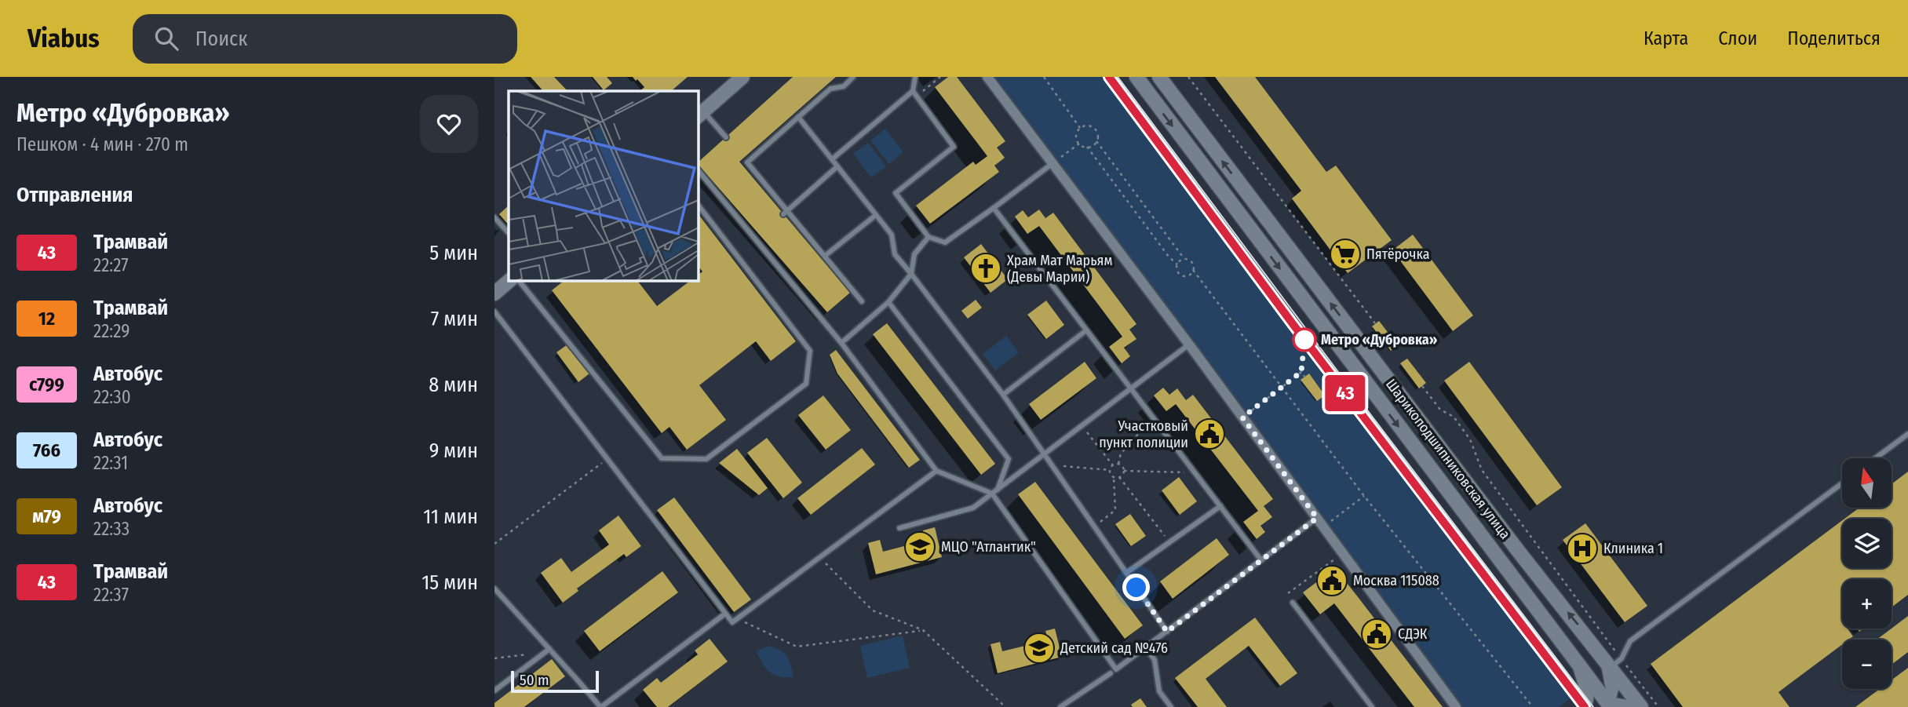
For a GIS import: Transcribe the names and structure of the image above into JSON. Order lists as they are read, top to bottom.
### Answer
{
  "streets": {
    "main road": ["Шарикоподшипниковская улица"]
  },
  "places": {
    "supermarket": ["Пятёрочка"],
    "church": ["Храм Мат Марьям (Девы Марии)"],
    "other": ["Метро «Дубровка»"],
    "public building": ["Участковый пункт полиции", "Москва 115088", "СДЭК"],
    "school or university": ["МЦО \"Атлантик\"", "Детский сад №476"],
    "hospital": ["Клиника 1"]
  },
  "lines": ["tram line 43"],
  "scale_bar": "50 m",
  "north": "top",
  "page": {
    "header": "Viabus",
    "search": "Поиск",
    "nav": ["Карта", "Слои", "Поделиться"],
    "heading": [
      ["Метро «Дубровка»", "Пешком · 4 мин · 270 m"],
      "Отправления"
    ],
    "on_map": "43",
    "list": [
      {
        "mark": "43",
        "name": "Трамвай",
        "note": "22:27",
        "value": "5 мин"
      },
      {
        "mark": "12",
        "name": "Трамвай",
        "note": "22:29",
        "value": "7 мин"
      },
      {
        "mark": "с799",
        "name": "Автобус",
        "note": "22:30",
        "value": "8 мин"
      },
      {
        "mark": "766",
        "name": "Автобус",
        "note": "22:31",
        "value": "9 мин"
      },
      {
        "mark": "м79",
        "name": "Автобус",
        "note": "22:33",
        "value": "11 мин"
      },
      {
        "mark": "43",
        "name": "Трамвай",
        "note": "22:37",
        "value": "15 мин"
      }
    ],
    "map_buttons": ["+", "−"],
    "scale": "50 m"
  }
}
